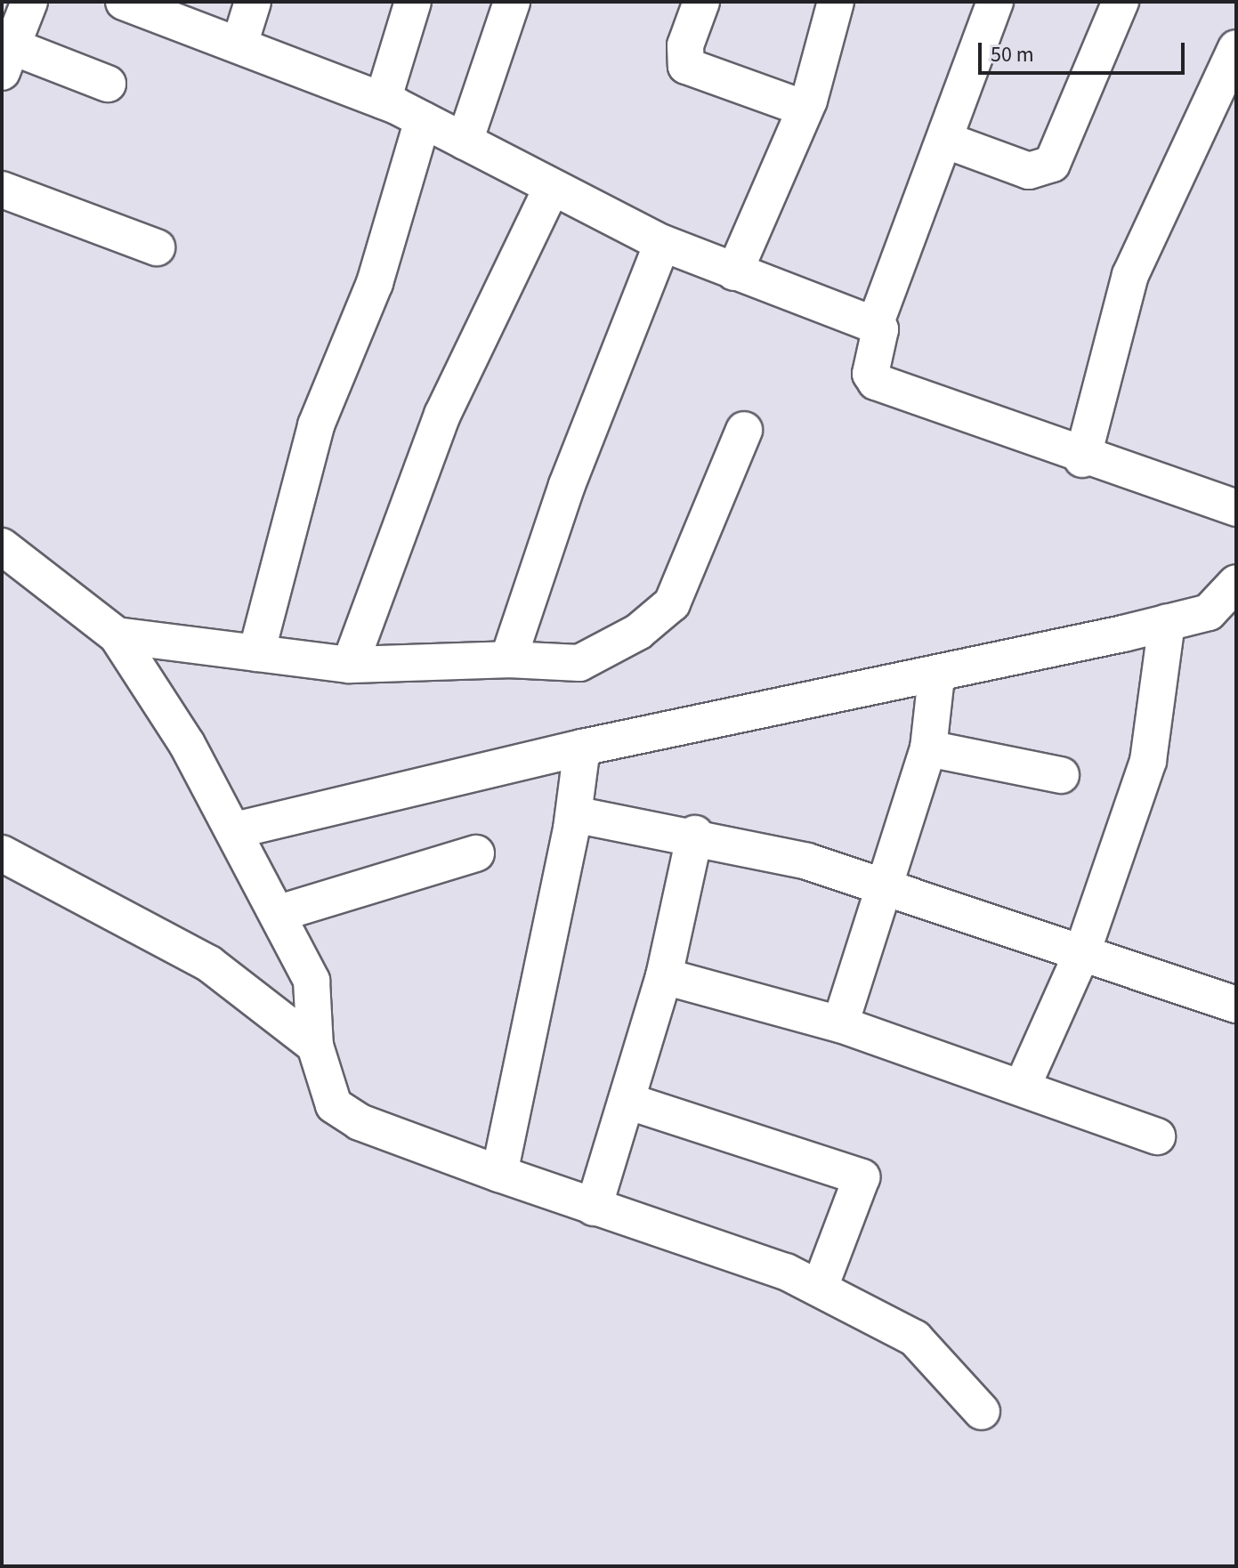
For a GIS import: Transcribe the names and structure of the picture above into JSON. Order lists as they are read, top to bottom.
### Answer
{
  "scale_bar": "50 m"
}
